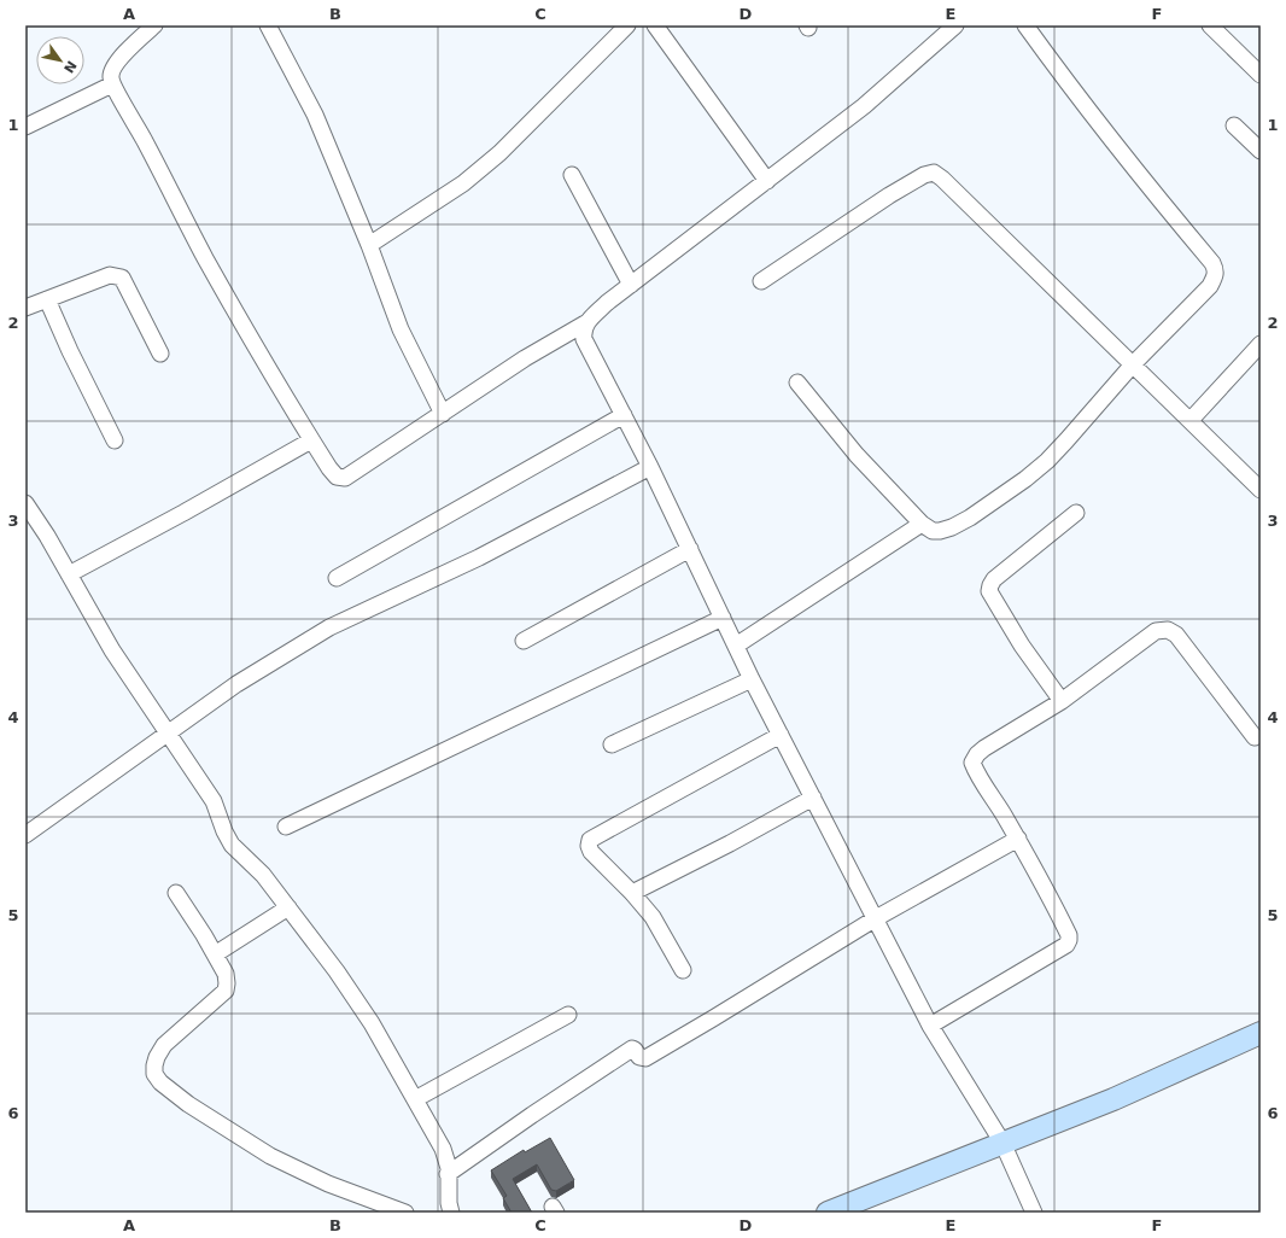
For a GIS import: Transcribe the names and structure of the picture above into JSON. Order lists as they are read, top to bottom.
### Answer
{
  "north": "bottom right",
  "grid": {
    "columns": [
      "A",
      "B",
      "C",
      "D",
      "E",
      "F"
    ],
    "rows": [
      "1",
      "2",
      "3",
      "4",
      "5",
      "6"
    ]
  }
}
